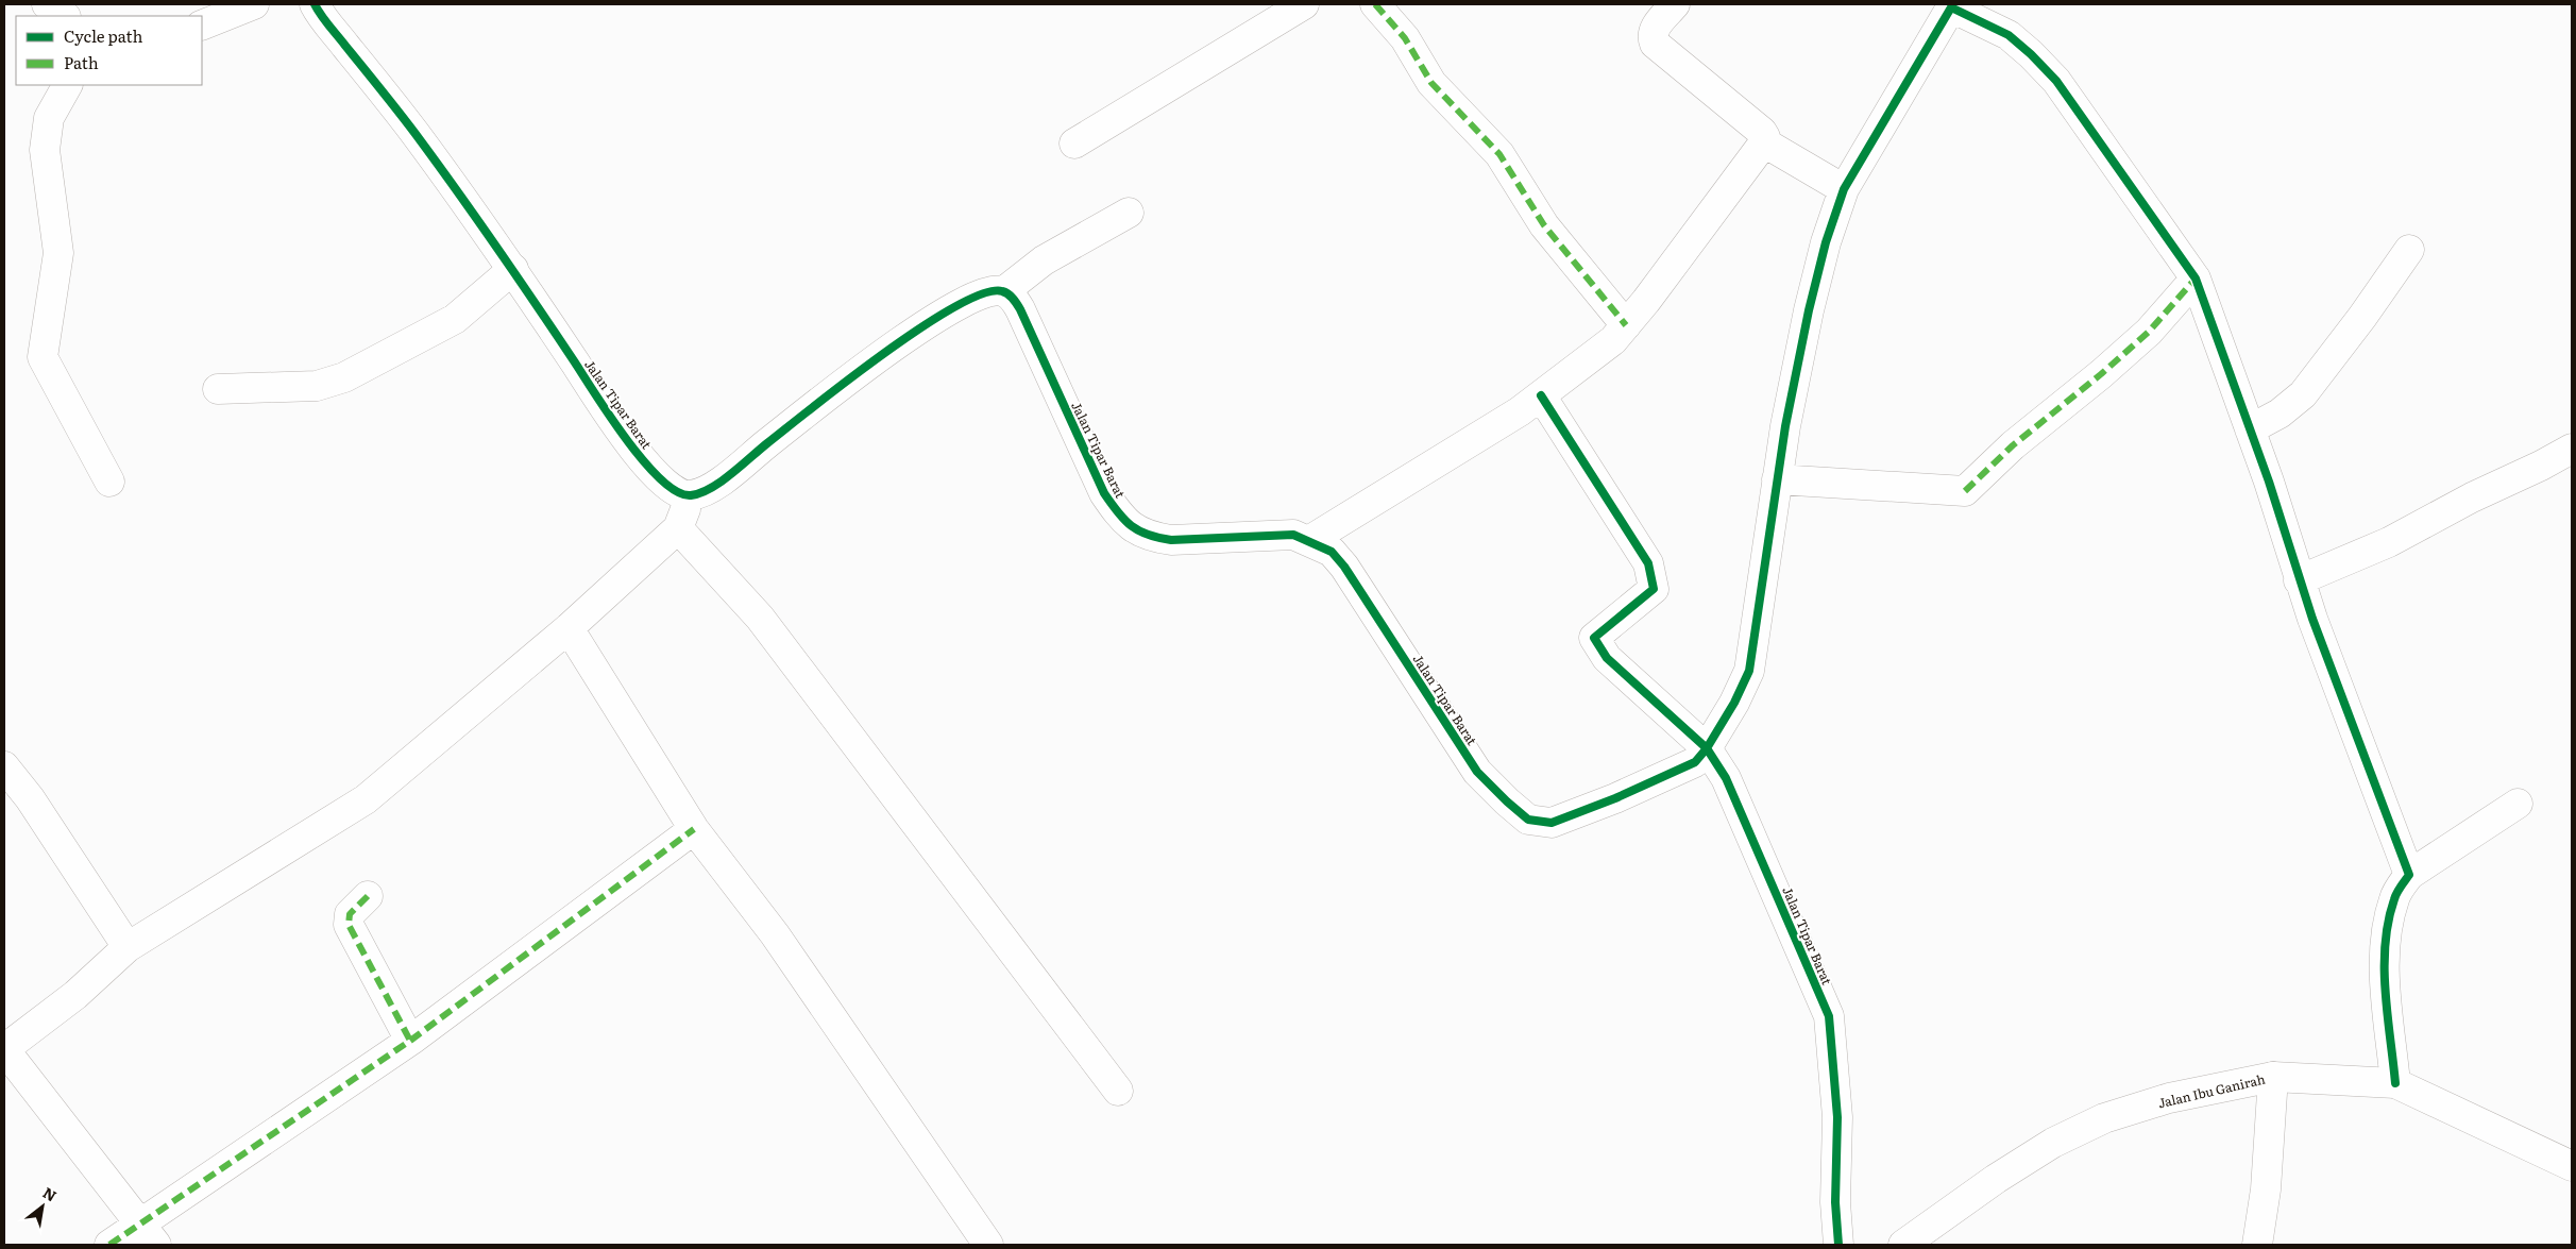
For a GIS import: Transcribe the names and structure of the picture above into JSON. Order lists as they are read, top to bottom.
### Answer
{
  "streets": {
    "street": ["Jalan Tipar Barat", "Jalan Ibu Ganirah"]
  },
  "legend": ["Cycle path", "Path"],
  "north": "top right"
}
